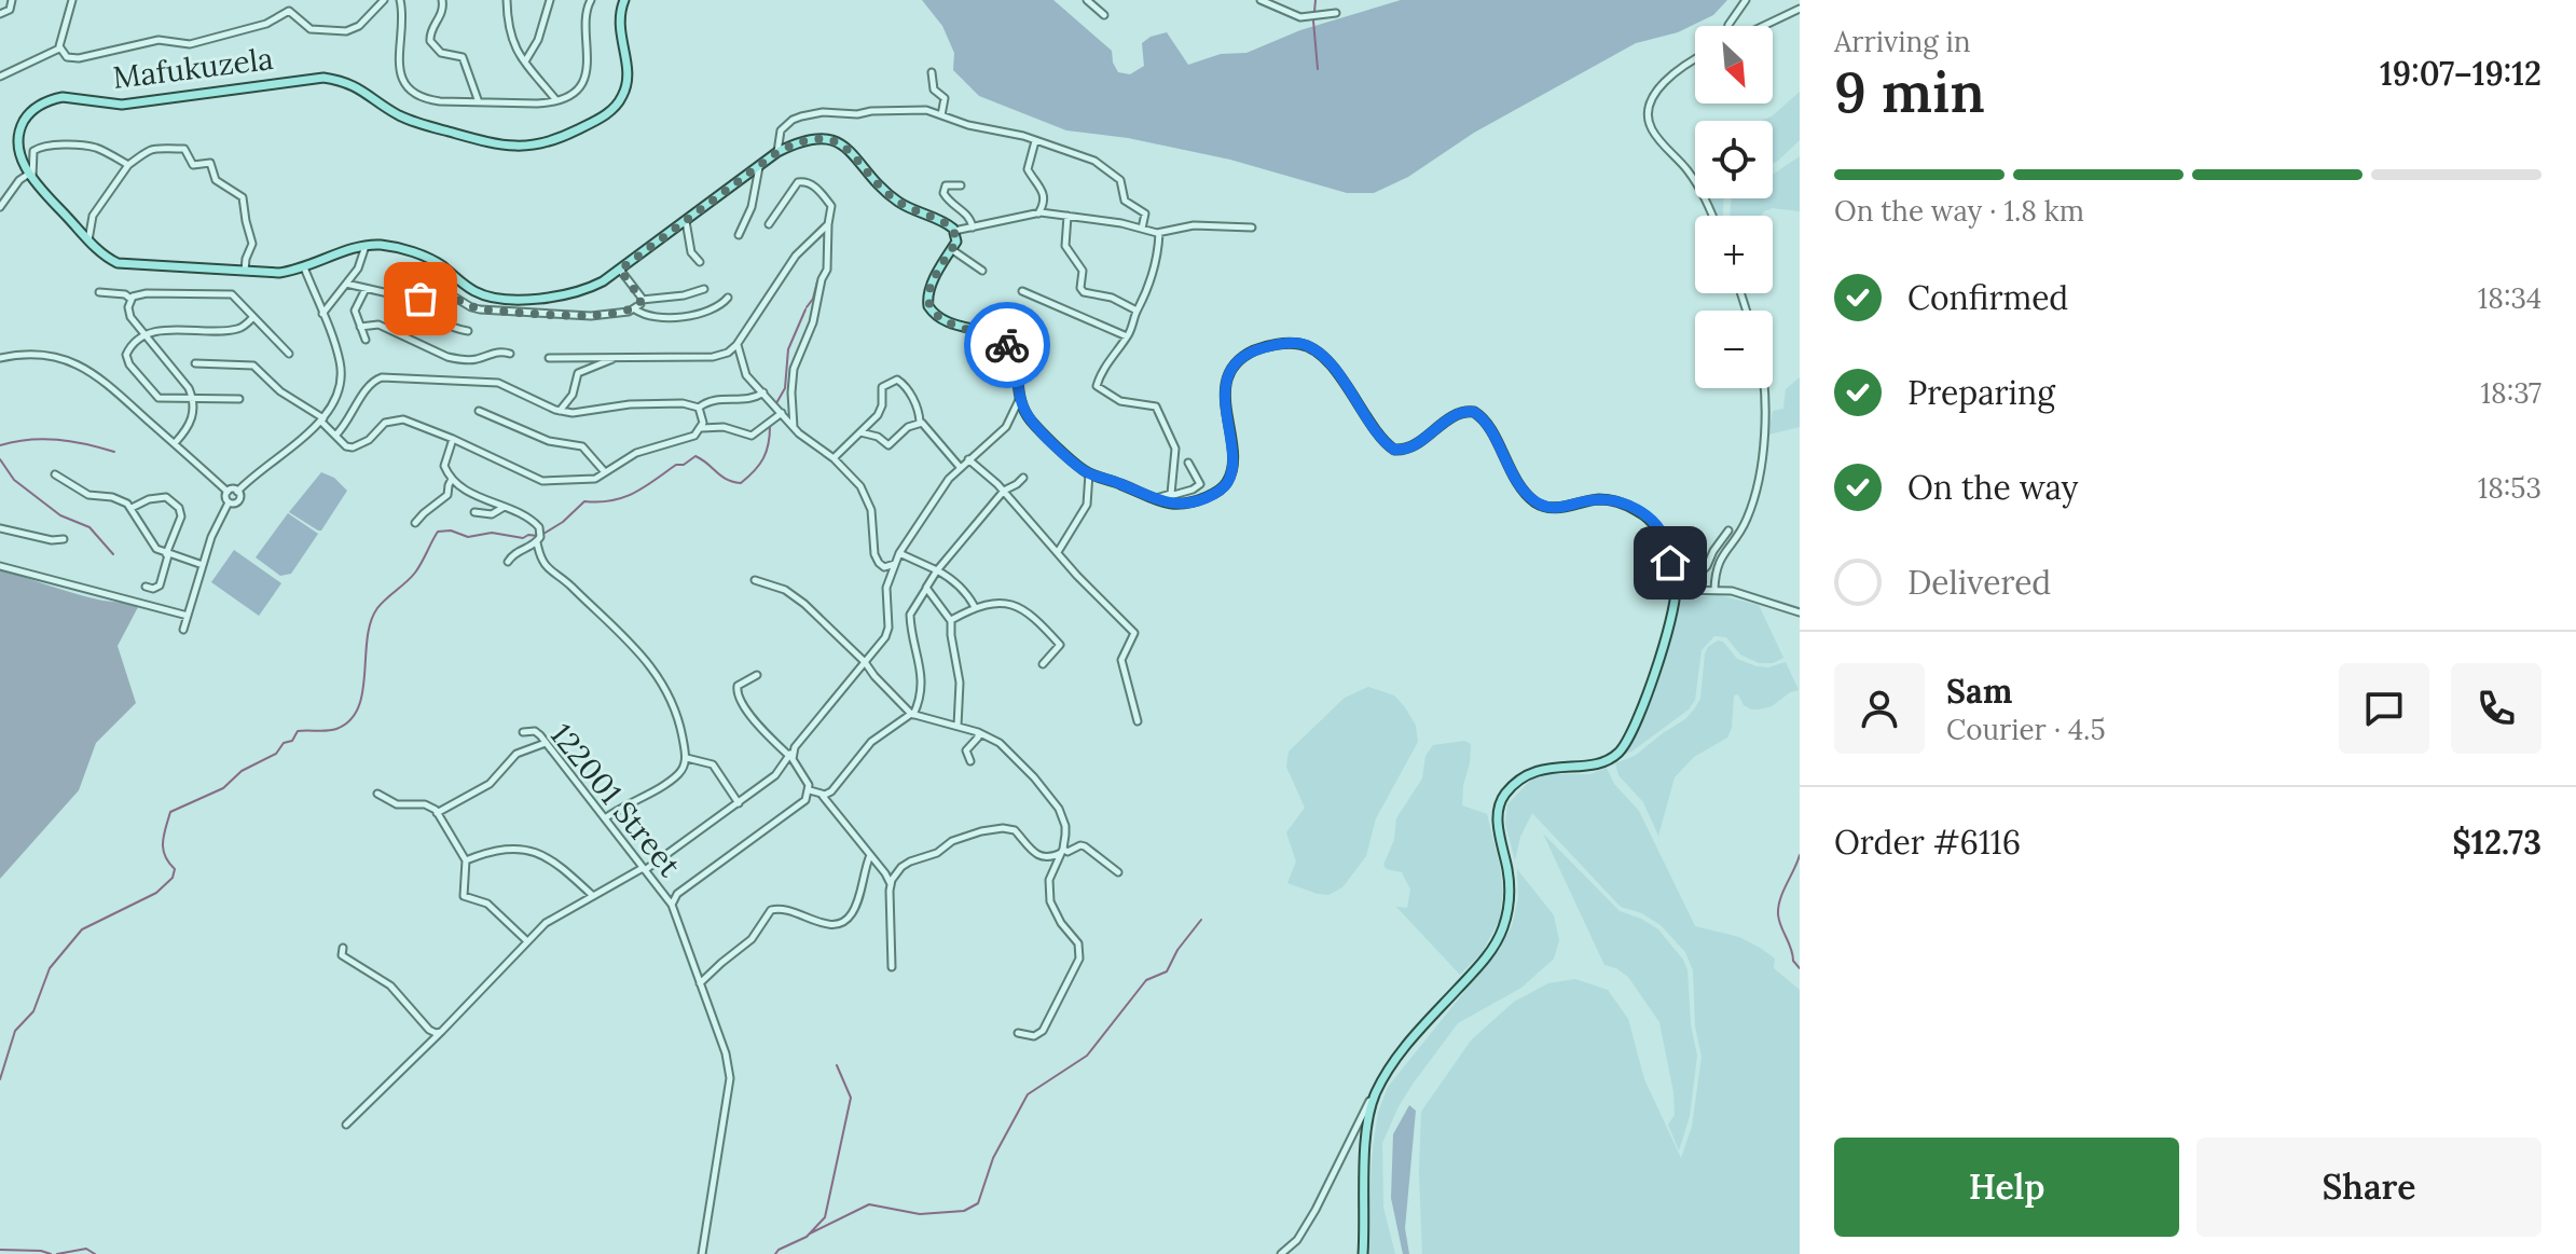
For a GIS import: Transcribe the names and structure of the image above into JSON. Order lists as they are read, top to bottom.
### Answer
{
  "streets": {
    "main road": ["Mafukuzela"],
    "street": ["122001 Street"]
  },
  "north": "bottom right",
  "page": {
    "heading": ["9 min", "Arriving in", "19:07–19:12"],
    "panel": [
      "Sam",
      "Courier · 4.5",
      "Order #6116",
      "$12.73"
    ],
    "map_buttons": ["+", "−"],
    "bar": "On the way · 1.8 km",
    "list": [
      ["Confirmed", "18:34"],
      ["Preparing", "18:37"],
      ["On the way", "18:53"],
      "Delivered"
    ],
    "buttons": ["Help", "Share"]
  }
}
